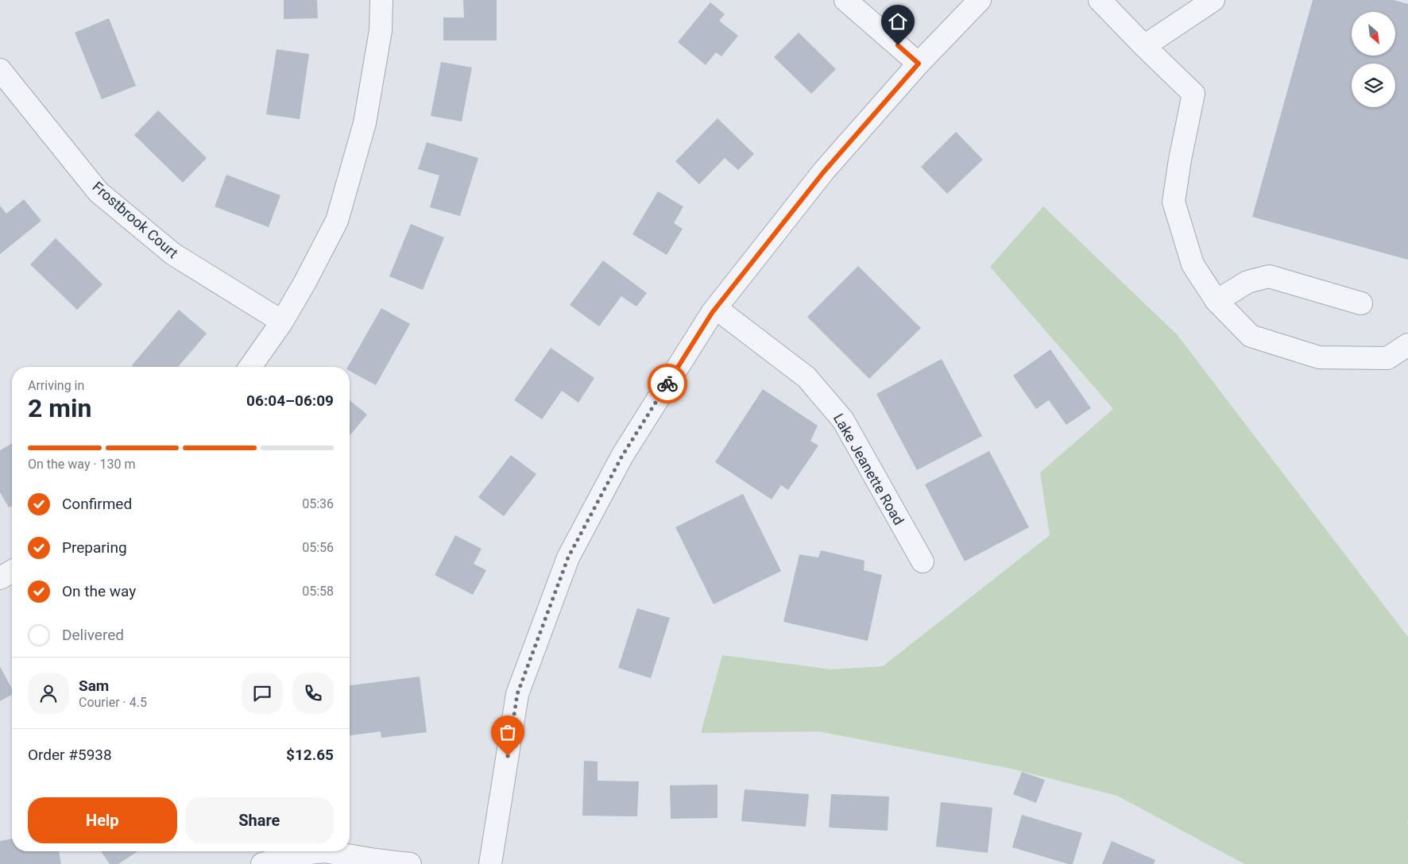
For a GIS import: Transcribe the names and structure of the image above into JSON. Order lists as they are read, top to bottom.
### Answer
{
  "streets": {
    "street": ["Frostbrook Court", "Lake Jeanette Road"]
  },
  "north": "bottom right",
  "page": {
    "heading": ["2 min", "Arriving in", "06:04–06:09"],
    "panel": [
      "Sam",
      "Courier · 4.5",
      "Order #5938",
      "$12.65"
    ],
    "bar": "On the way · 130 m",
    "list": [
      ["Confirmed", "05:36"],
      ["Preparing", "05:56"],
      ["On the way", "05:58"],
      "Delivered"
    ],
    "buttons": ["Help", "Share"]
  }
}
